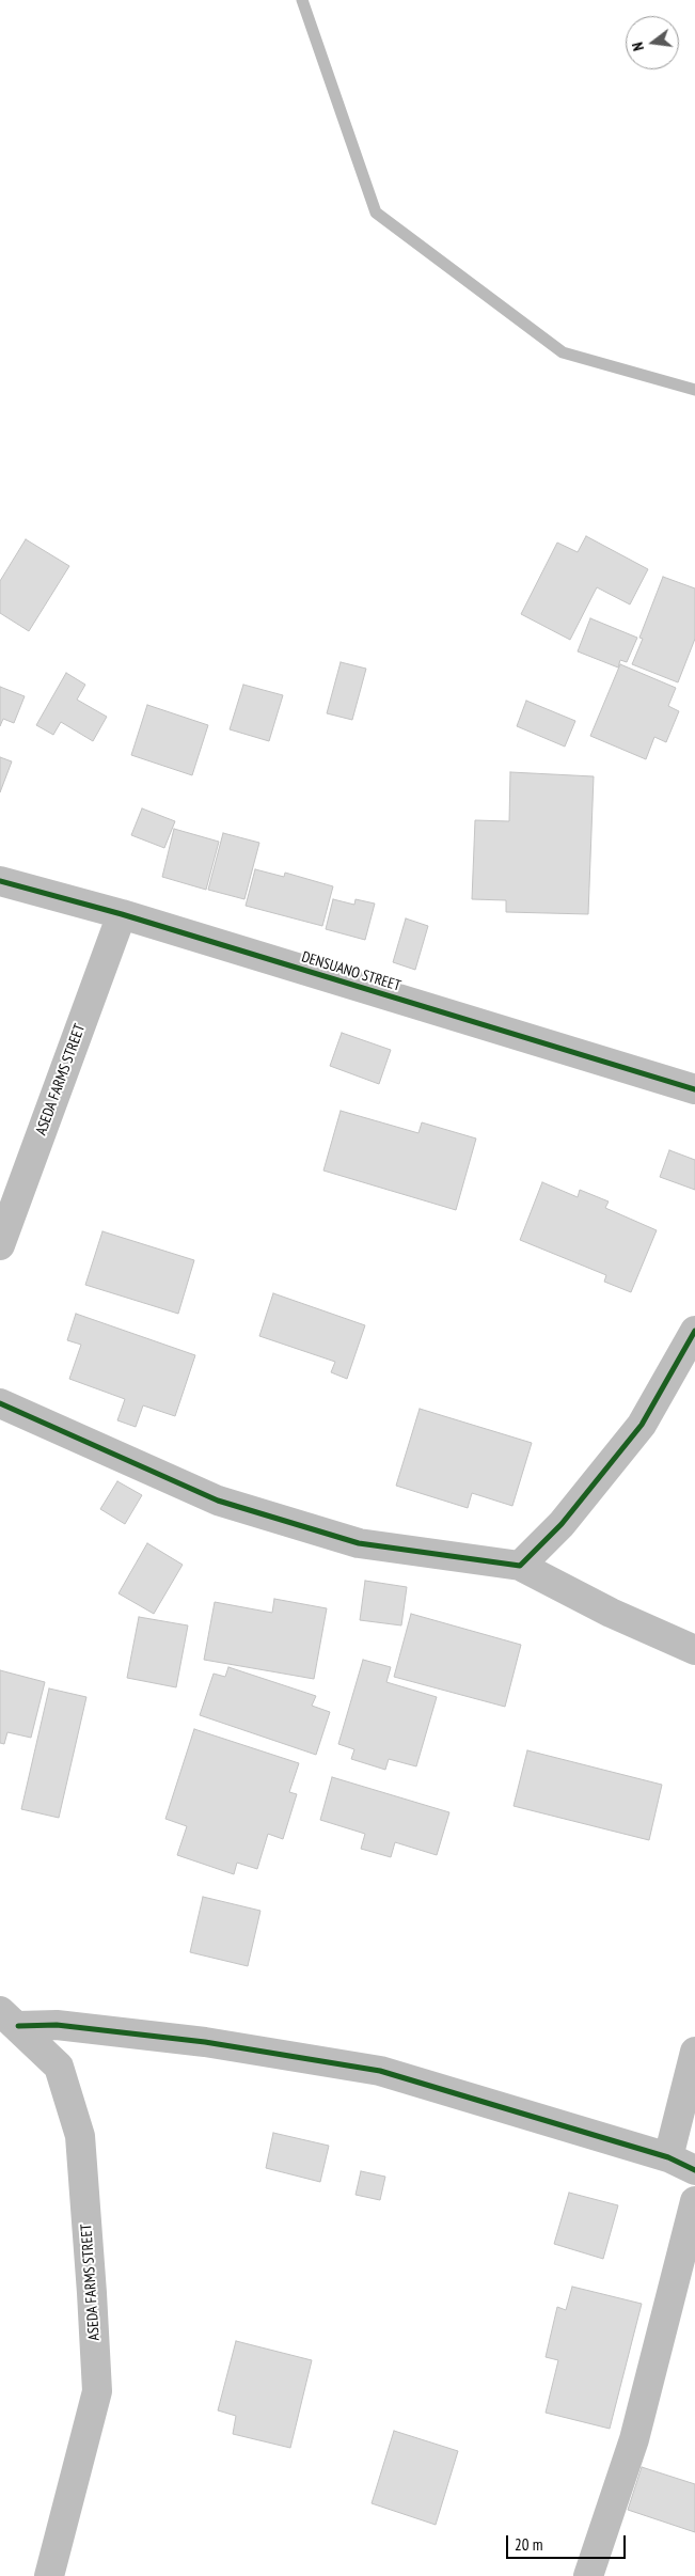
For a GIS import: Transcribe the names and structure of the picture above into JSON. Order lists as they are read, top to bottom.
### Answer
{
  "streets": {
    "street": ["DENSUANO STREET", "ASEDA FARMS STREET"]
  },
  "crossings": [
    ["DENSUANO STREET", "ASEDA FARMS STREET"]
  ],
  "scale_bar": "20 m",
  "north": "left"
}
